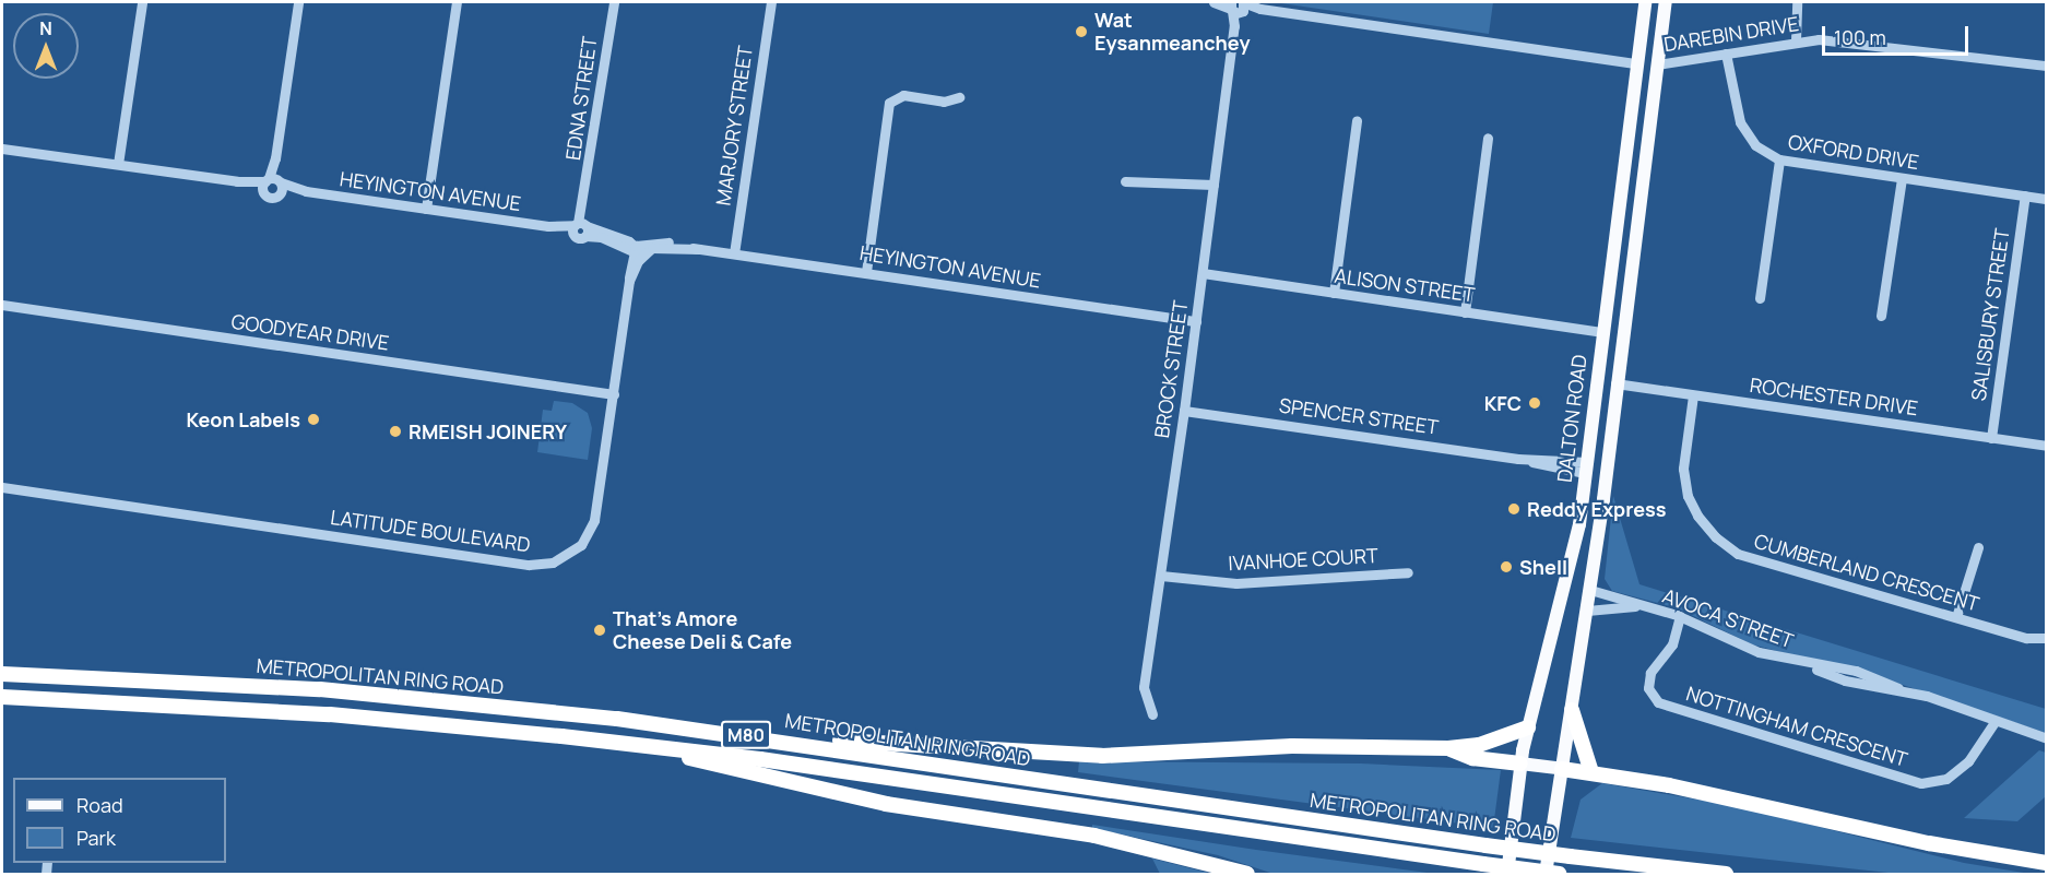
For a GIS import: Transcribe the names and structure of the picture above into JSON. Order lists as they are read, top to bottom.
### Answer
{
  "streets": {
    "highway": ["METROPOLITAN RING ROAD", "M80"],
    "main road": ["SPENCER STREET", "DALTON ROAD"],
    "street": [
      "DAREBIN DRIVE",
      "EDNA STREET",
      "MARJORY STREET",
      "OXFORD DRIVE",
      "HEYINGTON AVENUE",
      "ALISON STREET",
      "SALISBURY STREET",
      "GOODYEAR DRIVE",
      "BROCK STREET",
      "ROCHESTER DRIVE",
      "LATITUDE BOULEVARD",
      "IVANHOE COURT",
      "CUMBERLAND CRESCENT",
      "AVOCA STREET",
      "NOTTINGHAM CRESCENT"
    ]
  },
  "crossings": [
    ["DAREBIN DRIVE", "OXFORD DRIVE"],
    ["DAREBIN DRIVE", "DALTON ROAD"],
    ["EDNA STREET", "HEYINGTON AVENUE"],
    ["MARJORY STREET", "HEYINGTON AVENUE"],
    ["OXFORD DRIVE", "SALISBURY STREET"],
    ["HEYINGTON AVENUE", "BROCK STREET"],
    ["HEYINGTON AVENUE", "LATITUDE BOULEVARD"],
    ["ALISON STREET", "BROCK STREET"],
    ["ALISON STREET", "DALTON ROAD"],
    ["SALISBURY STREET", "ROCHESTER DRIVE"],
    ["GOODYEAR DRIVE", "LATITUDE BOULEVARD"],
    ["BROCK STREET", "SPENCER STREET"],
    ["BROCK STREET", "IVANHOE COURT"],
    ["ROCHESTER DRIVE", "DALTON ROAD"],
    ["ROCHESTER DRIVE", "CUMBERLAND CRESCENT"],
    ["SPENCER STREET", "DALTON ROAD"],
    ["DALTON ROAD", "AVOCA STREET"],
    ["AVOCA STREET", "NOTTINGHAM CRESCENT"]
  ],
  "places": [
    "Wat Eysanmeanchey",
    "KFC",
    "Keon Labels",
    "RMEISH JOINERY",
    "Reddy Express",
    "Shell",
    "That's Amore Cheese Deli & Cafe"
  ],
  "legend": ["Road", "Park"],
  "scale_bar": "100 m",
  "north": "top"
}
